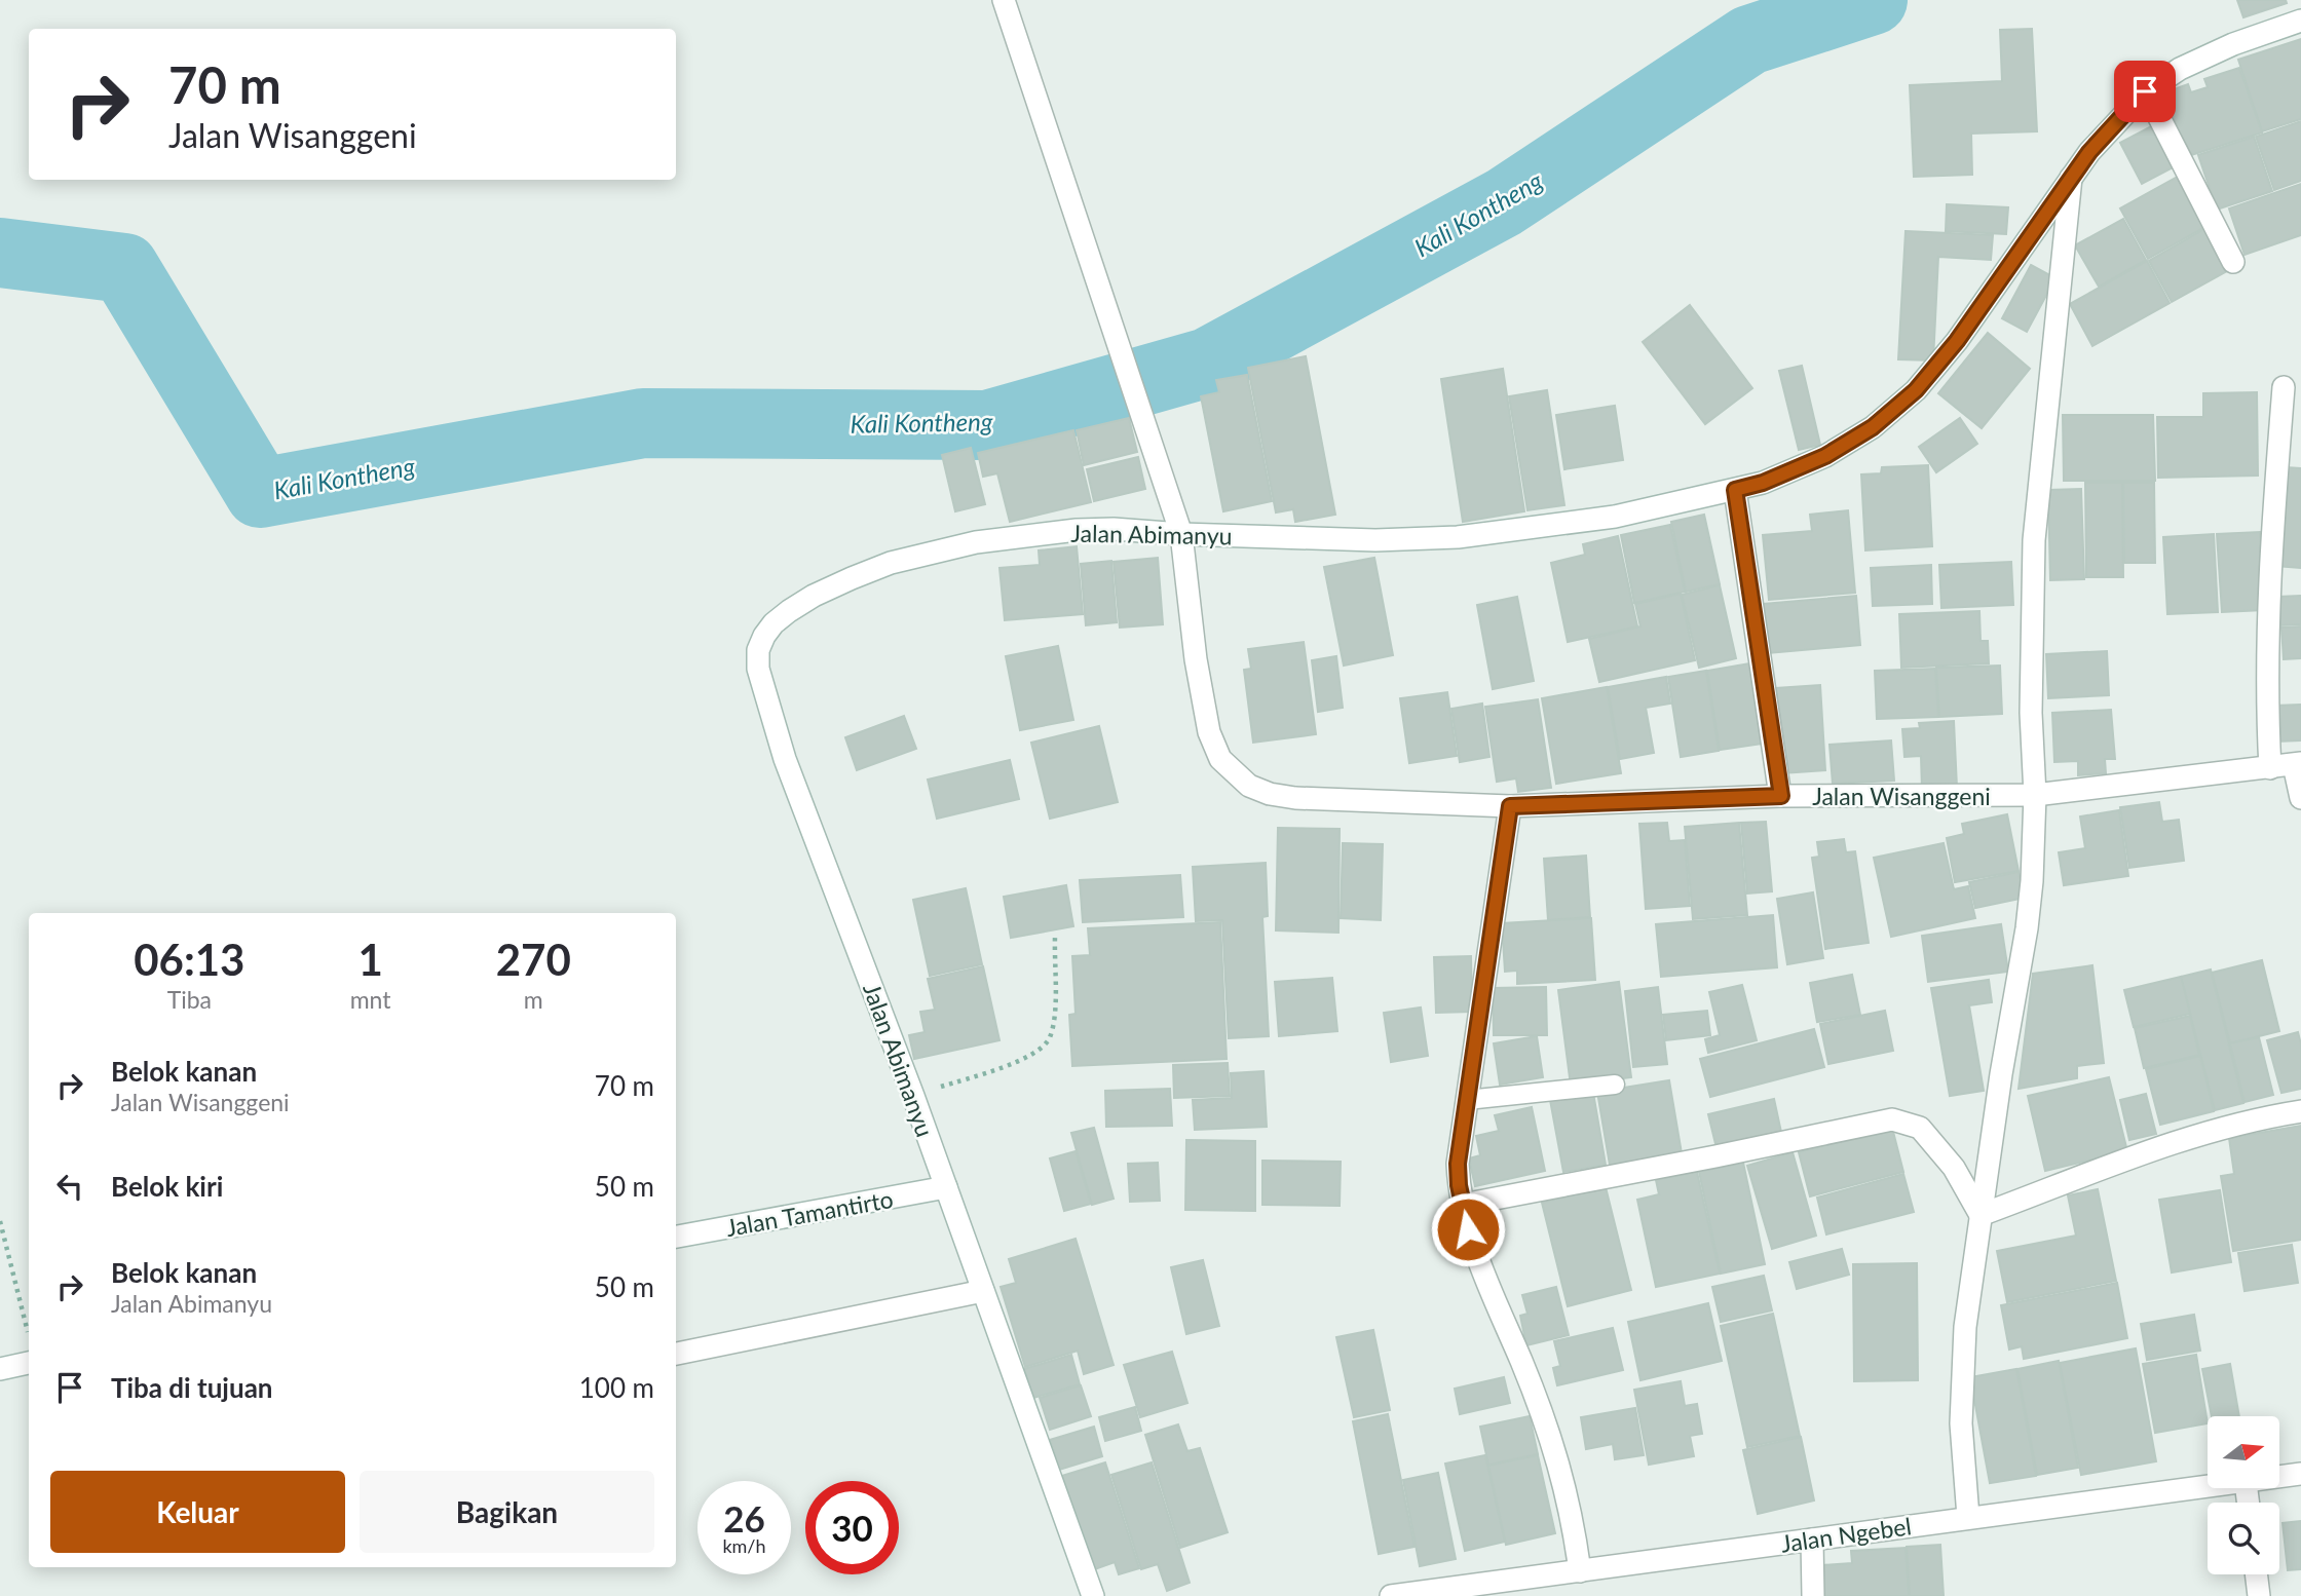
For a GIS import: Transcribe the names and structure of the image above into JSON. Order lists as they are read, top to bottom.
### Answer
{
  "streets": {
    "street": [
      "Jalan Abimanyu",
      "Jalan Wisanggeni",
      "Jalan Tamantirto",
      "Jalan Ngebel"
    ]
  },
  "crossings": [
    ["Jalan Abimanyu", "Jalan Wisanggeni"],
    ["Jalan Abimanyu", "Jalan Tamantirto"]
  ],
  "water": ["Kali Kontheng"],
  "north": "right",
  "page": {
    "turn": ["70 m", "Jalan Wisanggeni"],
    "eta": [
      "06:13",
      "Tiba",
      "1",
      "mnt",
      "270",
      "m"
    ],
    "list": [
      {
        "name": "Belok kanan",
        "note": "Jalan Wisanggeni",
        "value": "70 m"
      },
      {
        "name": "Belok kiri",
        "value": "50 m"
      },
      {
        "name": "Belok kanan",
        "note": "Jalan Abimanyu",
        "value": "50 m"
      },
      {
        "name": "Tiba di tujuan",
        "value": "100 m"
      }
    ],
    "buttons": ["Keluar", "Bagikan"],
    "speed": "26 km/h",
    "limit": "30"
  }
}
